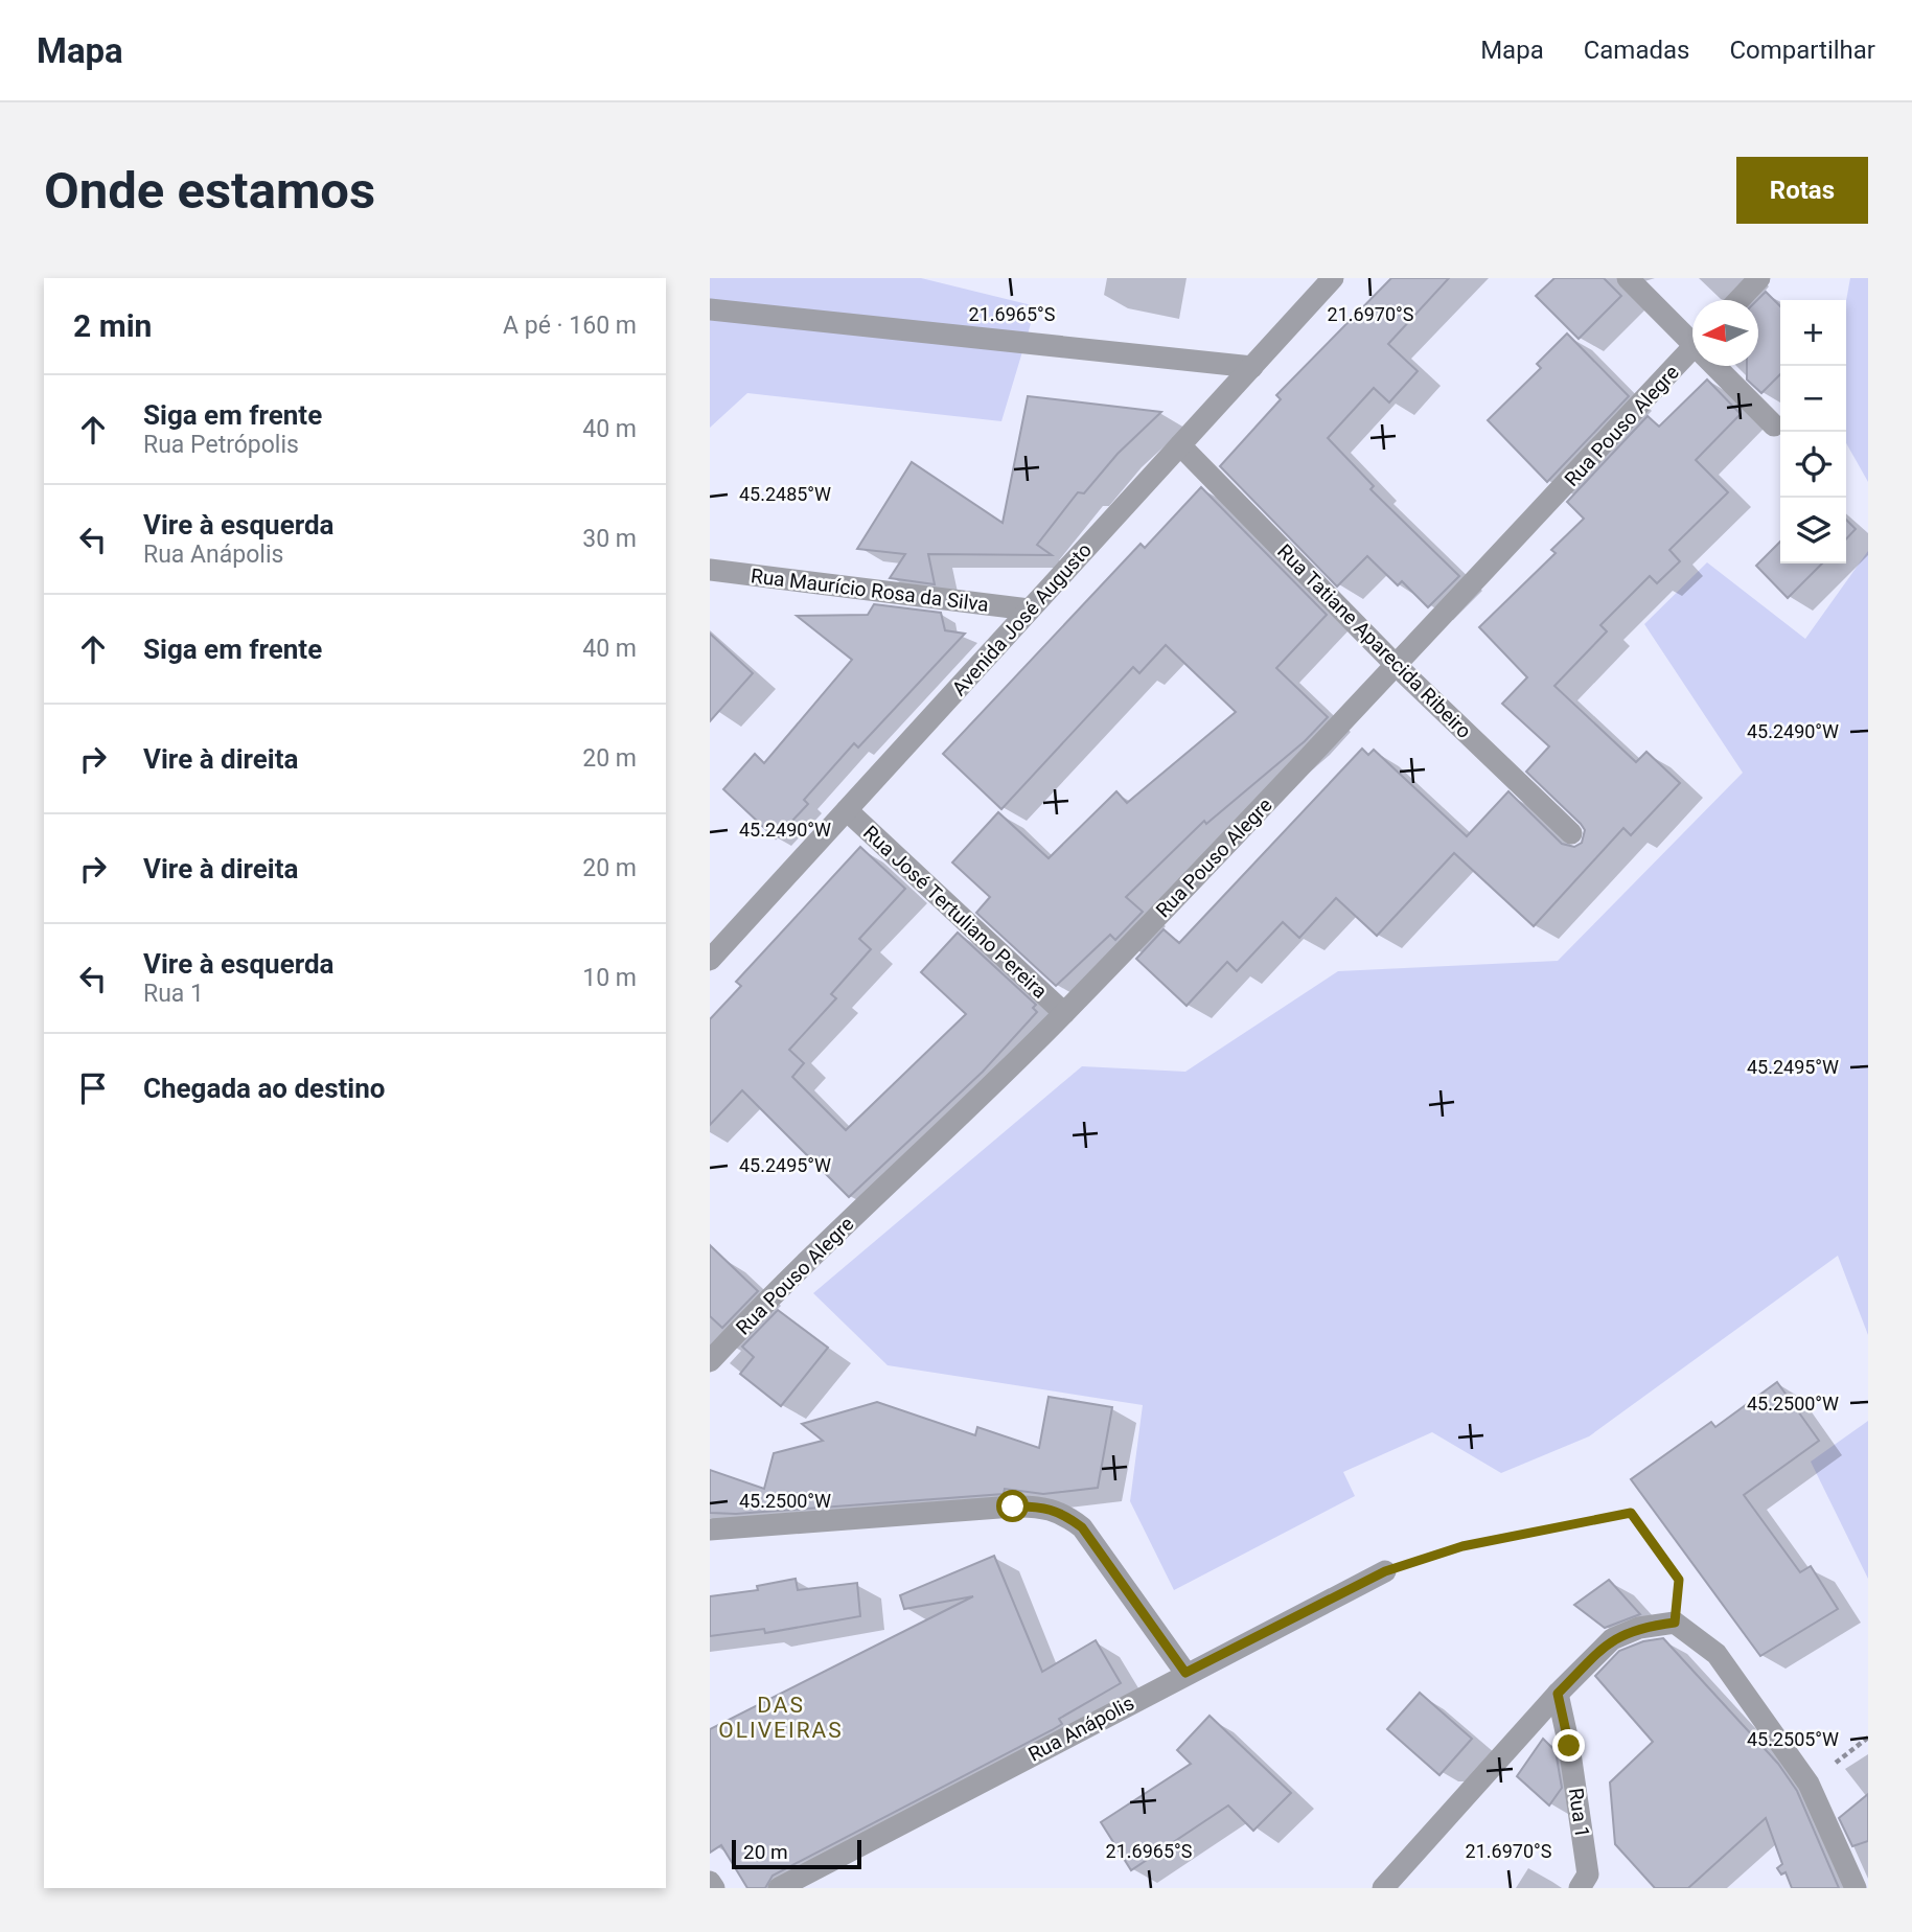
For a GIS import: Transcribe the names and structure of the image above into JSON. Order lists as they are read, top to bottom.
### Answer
{
  "streets": {
    "street": [
      "Rua Pouso Alegre",
      "Rua Maurício Rosa da Silva",
      "Avenida José Augusto",
      "Rua Tatiane Aparecida Ribeiro",
      "Rua José Tertuliano Pereira",
      "Rua Anápolis",
      "Rua 1"
    ]
  },
  "crossings": [
    ["Rua Pouso Alegre", "Rua Tatiane Aparecida Ribeiro"],
    ["Rua Pouso Alegre", "Rua José Tertuliano Pereira"],
    ["Rua Maurício Rosa da Silva", "Avenida José Augusto"],
    ["Avenida José Augusto", "Rua Tatiane Aparecida Ribeiro"],
    ["Avenida José Augusto", "Rua José Tertuliano Pereira"]
  ],
  "districts": ["DAS OLIVEIRAS"],
  "scale_bar": "20 m",
  "north": "left",
  "page": {
    "header": "Mapa",
    "nav": ["Mapa", "Camadas", "Compartilhar"],
    "buttons": "Rotas",
    "title": "Onde estamos",
    "heading": ["2 min", "A pé · 160 m"],
    "map_buttons": ["+", "−"],
    "list": [
      ["Siga em frente", "Rua Petrópolis", "40 m"],
      ["Vire à esquerda", "Rua Anápolis", "30 m"],
      ["Siga em frente", "40 m"],
      ["Vire à direita", "20 m"],
      ["Vire à direita", "20 m"],
      ["Vire à esquerda", "Rua 1", "10 m"],
      "Chegada ao destino"
    ],
    "scale": "20 m"
  },
  "coordinates": [
    "21.6965°S",
    "21.6970°S",
    "45.2485°W",
    "45.2490°W",
    "45.2495°W",
    "45.2500°W",
    "45.2505°W"
  ]
}
